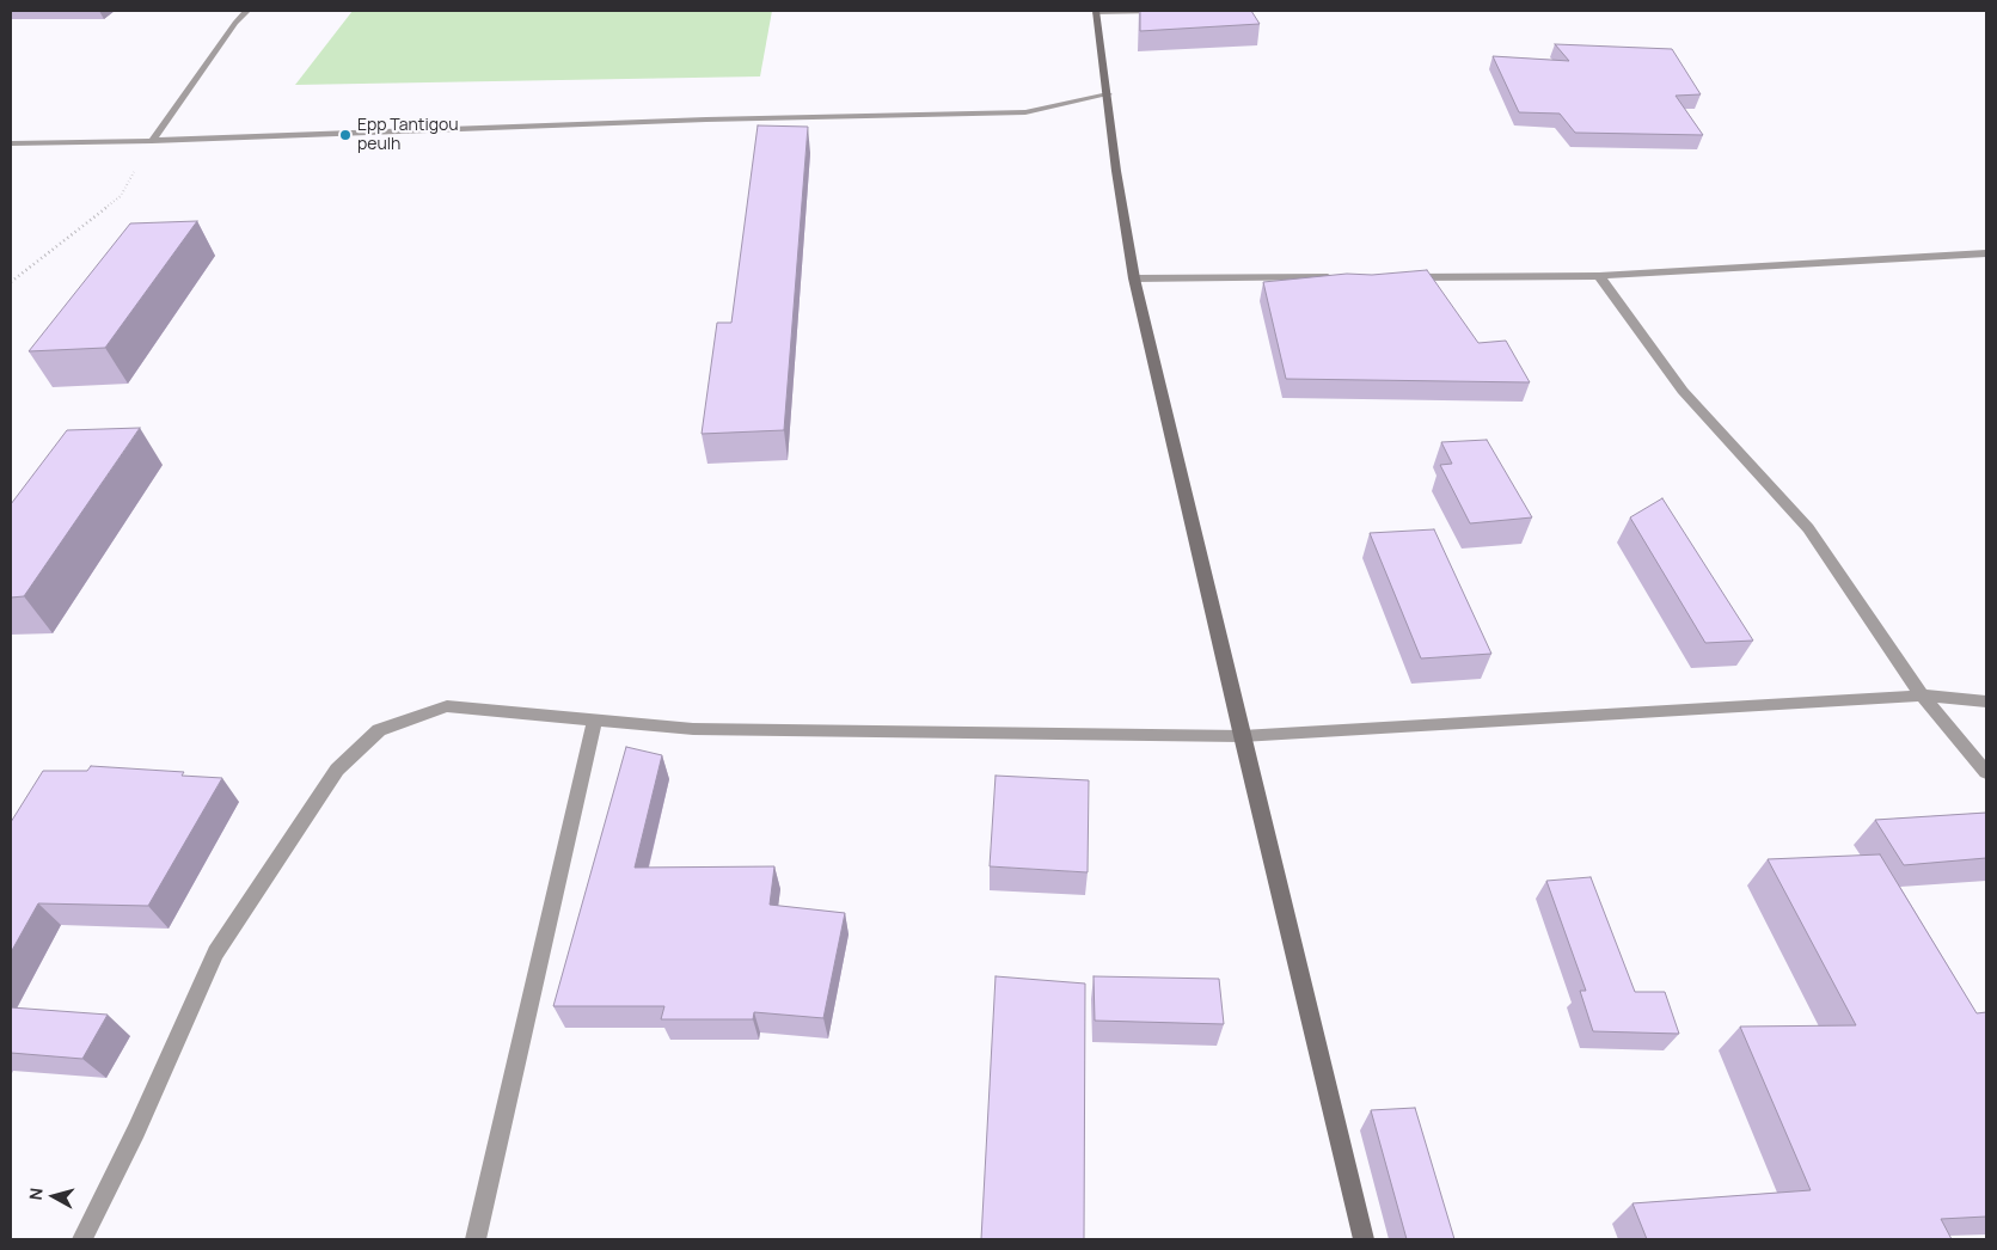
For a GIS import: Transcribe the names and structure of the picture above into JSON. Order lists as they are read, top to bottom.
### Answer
{
  "places": ["Epp Tantigou peulh"],
  "north": "left"
}
